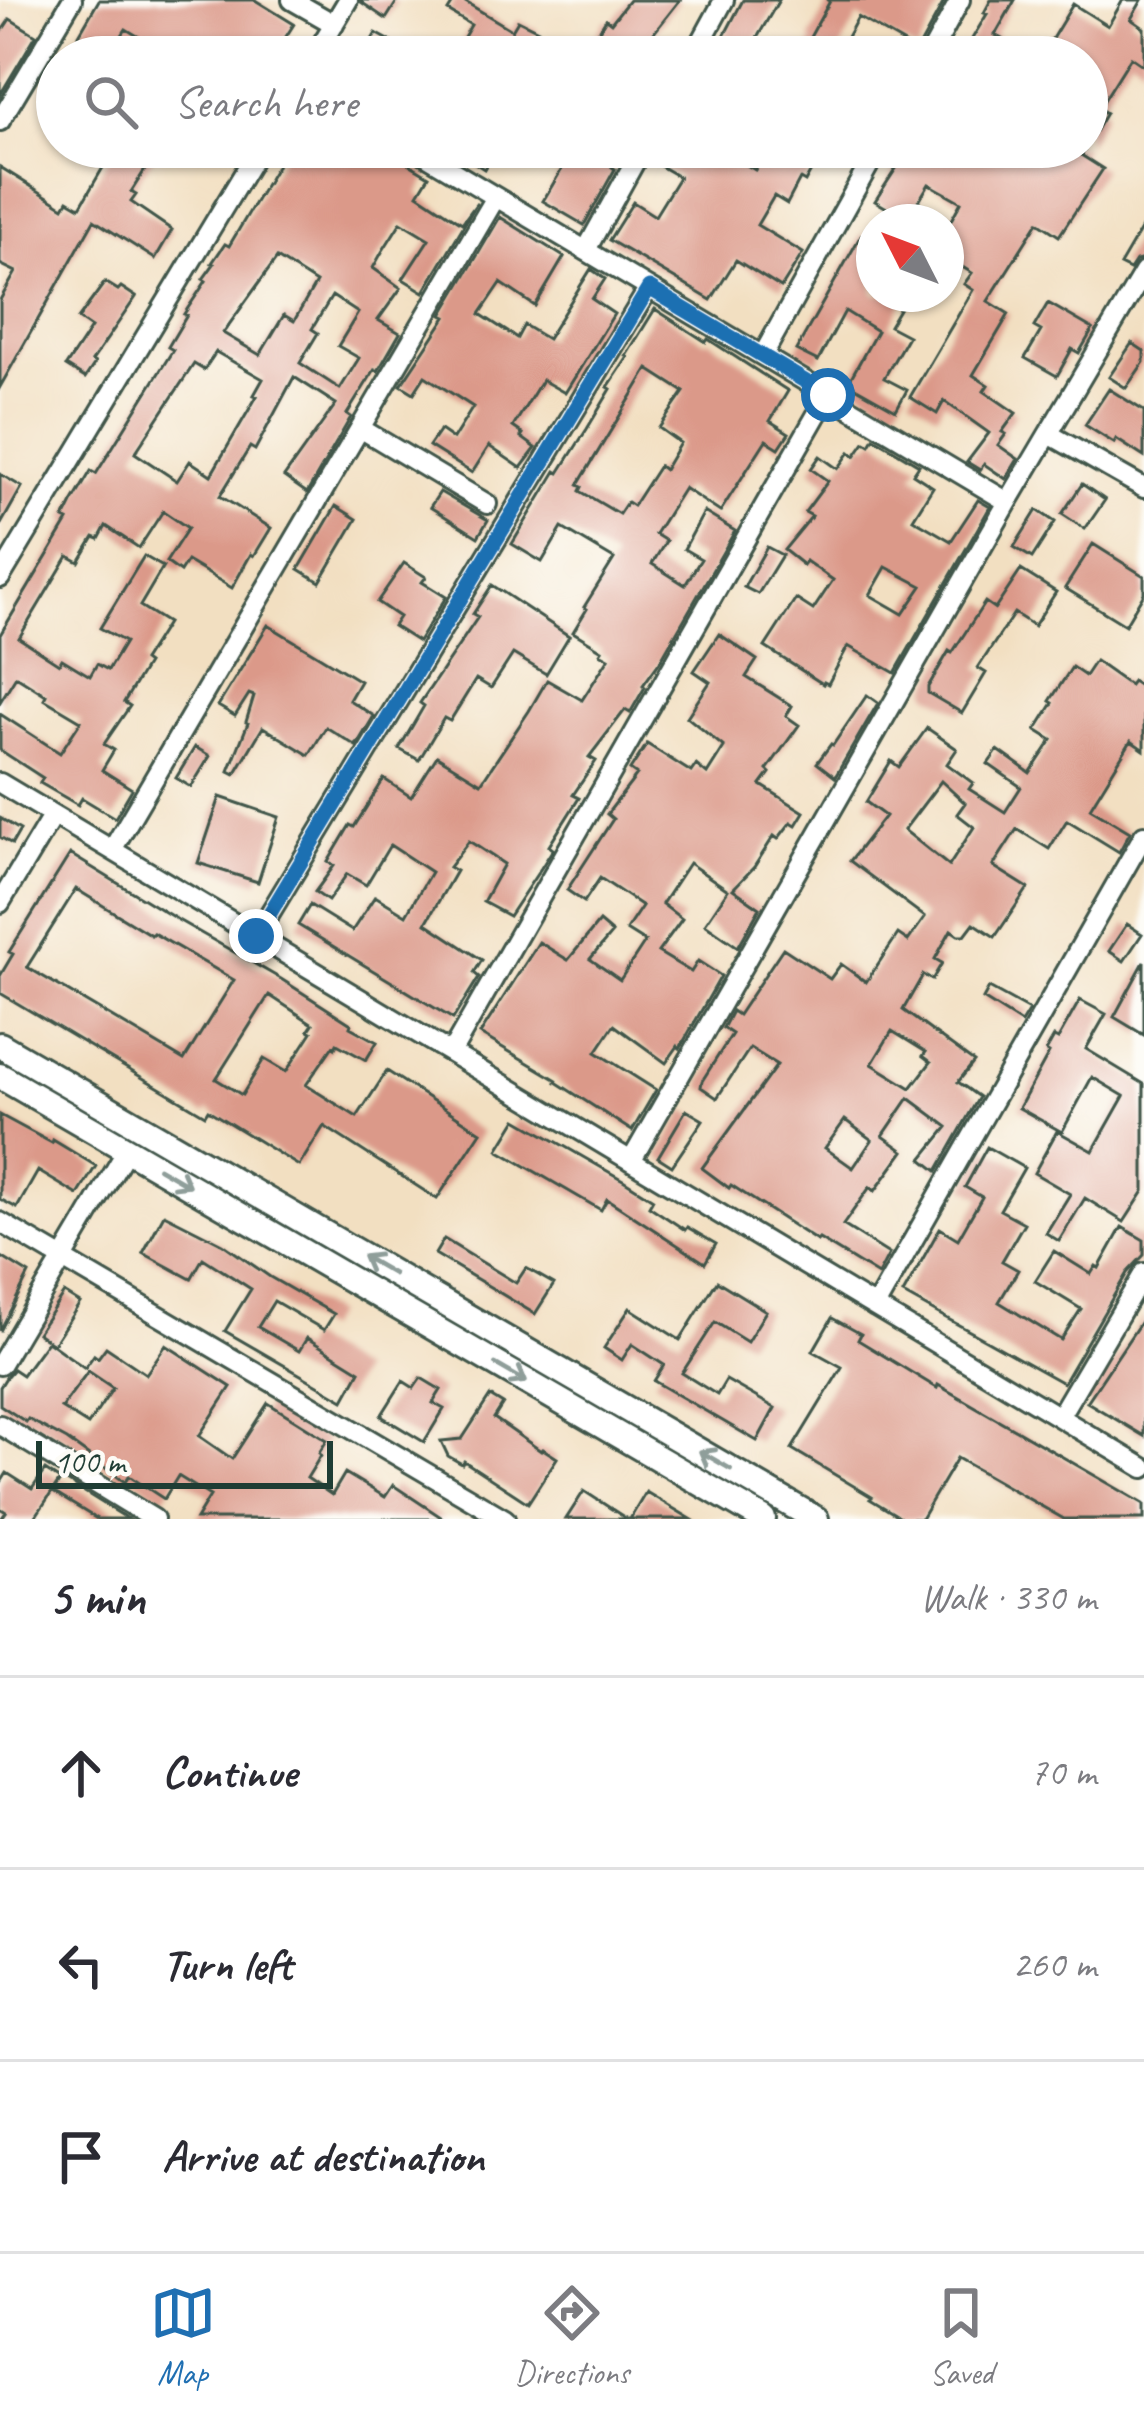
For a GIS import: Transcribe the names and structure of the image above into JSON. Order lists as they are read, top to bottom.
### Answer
{
  "scale_bar": "100 m",
  "north": "top left",
  "page": {
    "search": "Search here",
    "scale": "100 m",
    "heading": ["5 min", "Walk · 330 m"],
    "list": [
      ["Continue", "70 m"],
      ["Turn left", "260 m"],
      "Arrive at destination"
    ],
    "nav": ["Map", "Directions", "Saved"]
  }
}
